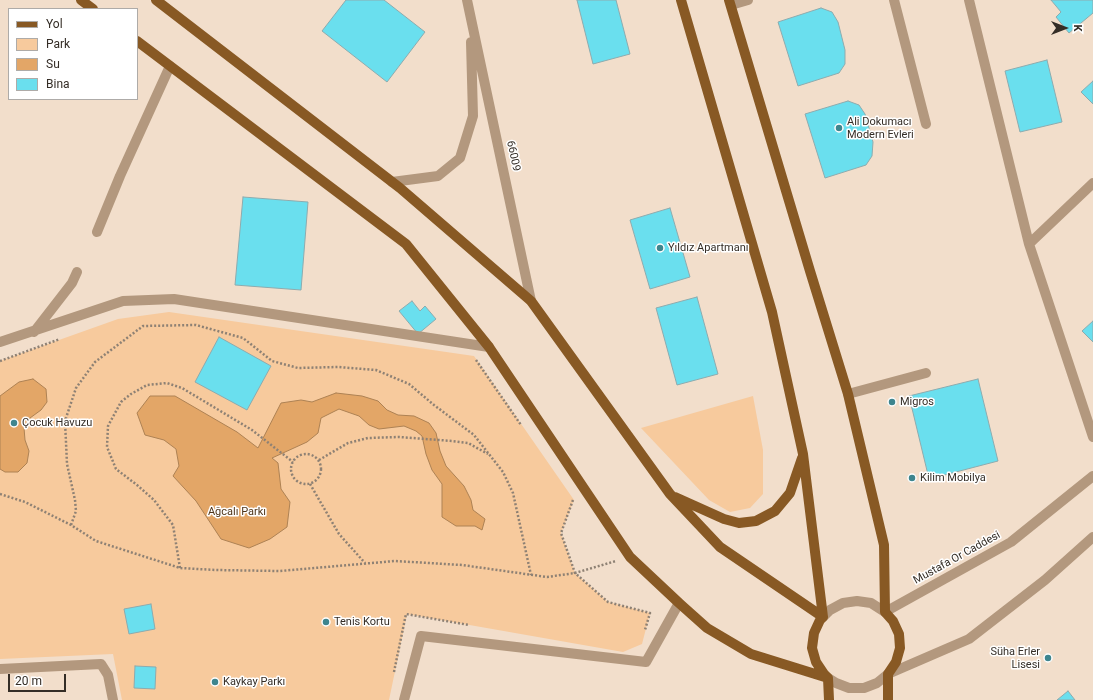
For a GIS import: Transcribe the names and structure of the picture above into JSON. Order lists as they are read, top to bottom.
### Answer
{
  "streets": {
    "street": ["66009", "Mustafa Or Caddesi"]
  },
  "parks": ["Ağcalı Parkı"],
  "places": [
    "Ali Dokumacı Modern Evleri",
    "Yıldız Apartmanı",
    "Migros",
    "Çocuk Havuzu",
    "Kilim Mobilya",
    "Tenis Kortu",
    "Süha Erler Lisesi",
    "Kaykay Parkı"
  ],
  "legend": [
    "Yol",
    "Park",
    "Su",
    "Bina"
  ],
  "scale_bar": "20 m",
  "north": "right"
}
